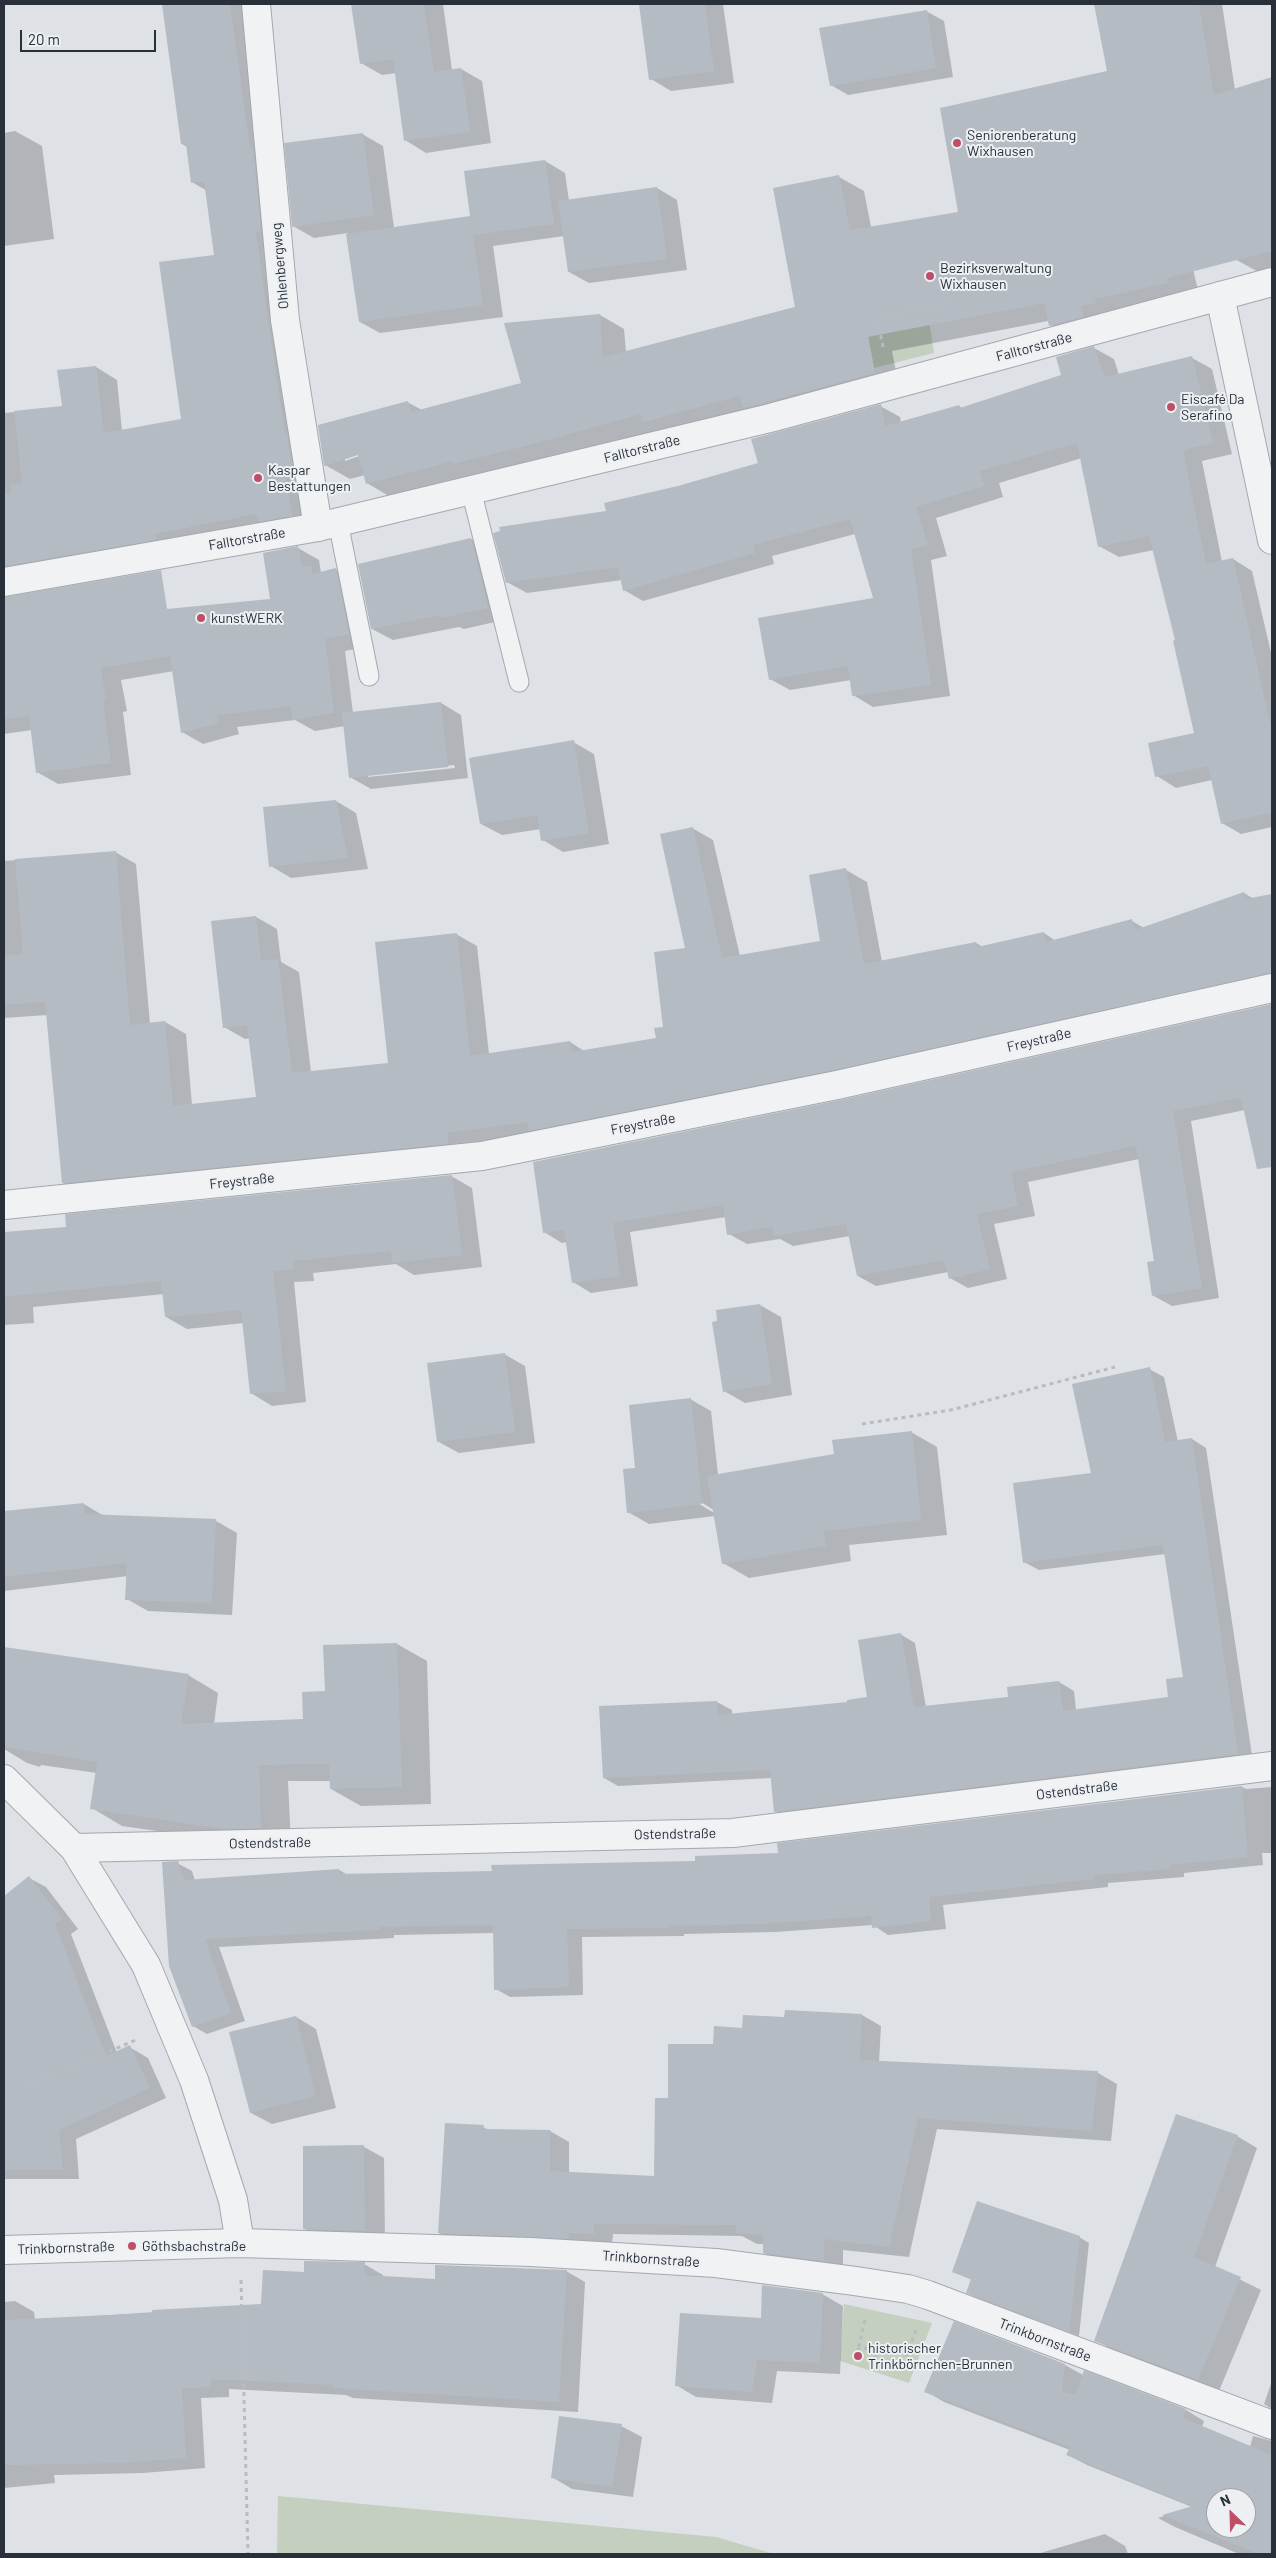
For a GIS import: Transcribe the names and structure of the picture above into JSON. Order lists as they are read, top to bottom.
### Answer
{
  "streets": {
    "street": [
      "Ohlenbergweg",
      "Falltorstraße",
      "Freystraße",
      "Ostendstraße",
      "Trinkbornstraße"
    ]
  },
  "crossings": [
    ["Ohlenbergweg", "Falltorstraße"]
  ],
  "places": [
    "Seniorenberatung Wixhausen",
    "Bezirksverwaltung Wixhausen",
    "Eiscafé Da Serafino",
    "Kaspar Bestattungen",
    "kunstWERK",
    "Göthsbachstraße",
    "historischer Trinkbörnchen-Brunnen"
  ],
  "scale_bar": "20 m",
  "north": "top left"
}
